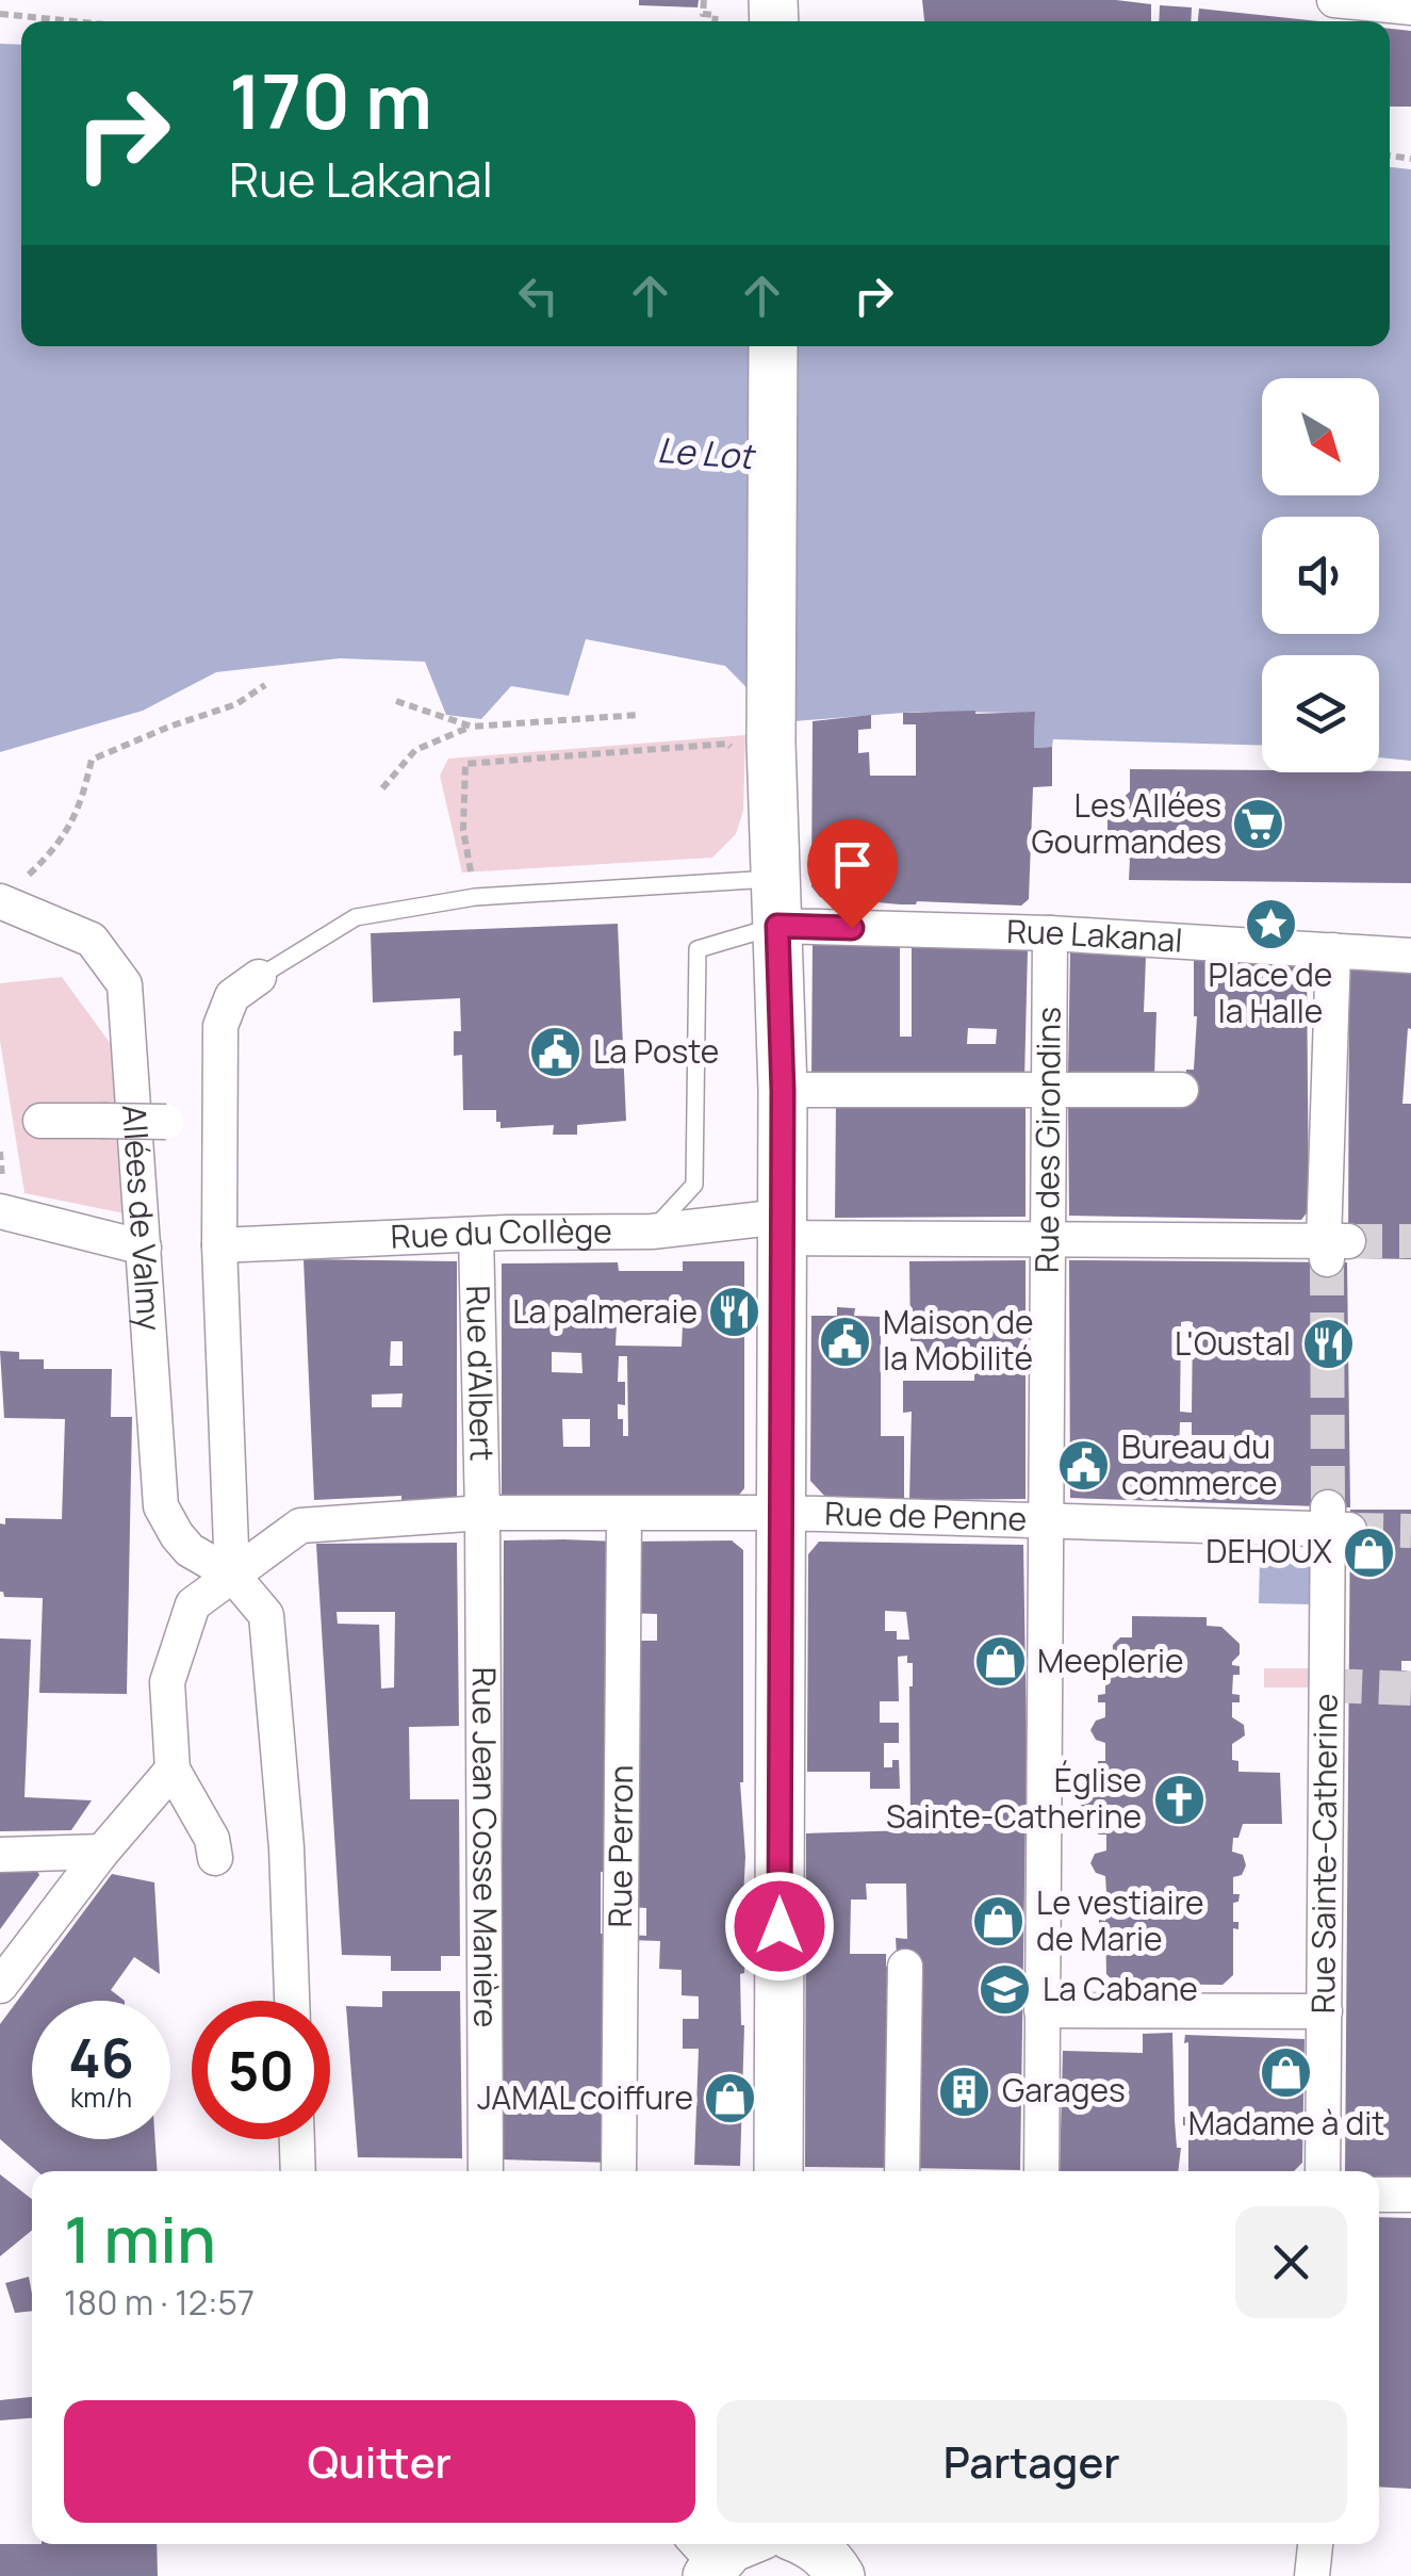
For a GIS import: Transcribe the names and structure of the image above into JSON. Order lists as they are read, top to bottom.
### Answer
{
  "streets": {
    "street": [
      "Rue Lakanal",
      "Rue des Girondins",
      "Allées de Valmy",
      "Rue du Collège",
      "Rue d'Albert",
      "Rue de Penne",
      "Rue Jean Cosse Manière",
      "Rue Perron",
      "Rue Sainte-Catherine"
    ]
  },
  "crossings": [
    ["Rue Lakanal", "Rue des Girondins"],
    ["Rue Lakanal", "Rue du Collège"],
    ["Rue des Girondins", "Rue du Collège"],
    ["Rue des Girondins", "Rue de Penne"],
    ["Allées de Valmy", "Rue de Penne"],
    ["Rue du Collège", "Rue d'Albert"],
    ["Rue d'Albert", "Rue de Penne"],
    ["Rue d'Albert", "Rue Jean Cosse Manière"],
    ["Rue de Penne", "Rue Jean Cosse Manière"],
    ["Rue de Penne", "Rue Perron"],
    ["Rue de Penne", "Rue Sainte-Catherine"]
  ],
  "water": ["Le Lot"],
  "places": {
    "supermarket": ["Les Allées Gourmandes"],
    "place": ["Place de la Halle"],
    "public building": ["La Poste", "Maison de la Mobilité", "Bureau du commerce"],
    "restaurant": ["La palmeraie", "L'Oustal"],
    "shop": [
      "DEHOUX",
      "Meeplerie",
      "Le vestiaire de Marie",
      "Madame à dit",
      "JAMAL coiffure"
    ],
    "church": ["Église Sainte-Catherine"],
    "school or university": ["La Cabane"],
    "building": ["Garages"]
  },
  "north": "bottom right",
  "page": {
    "turn": ["170 m", "Rue Lakanal"],
    "speed": "46 km/h",
    "limit": "50",
    "heading": ["1 min", "180 m · 12:57"],
    "buttons": ["Quitter", "Partager"]
  }
}
